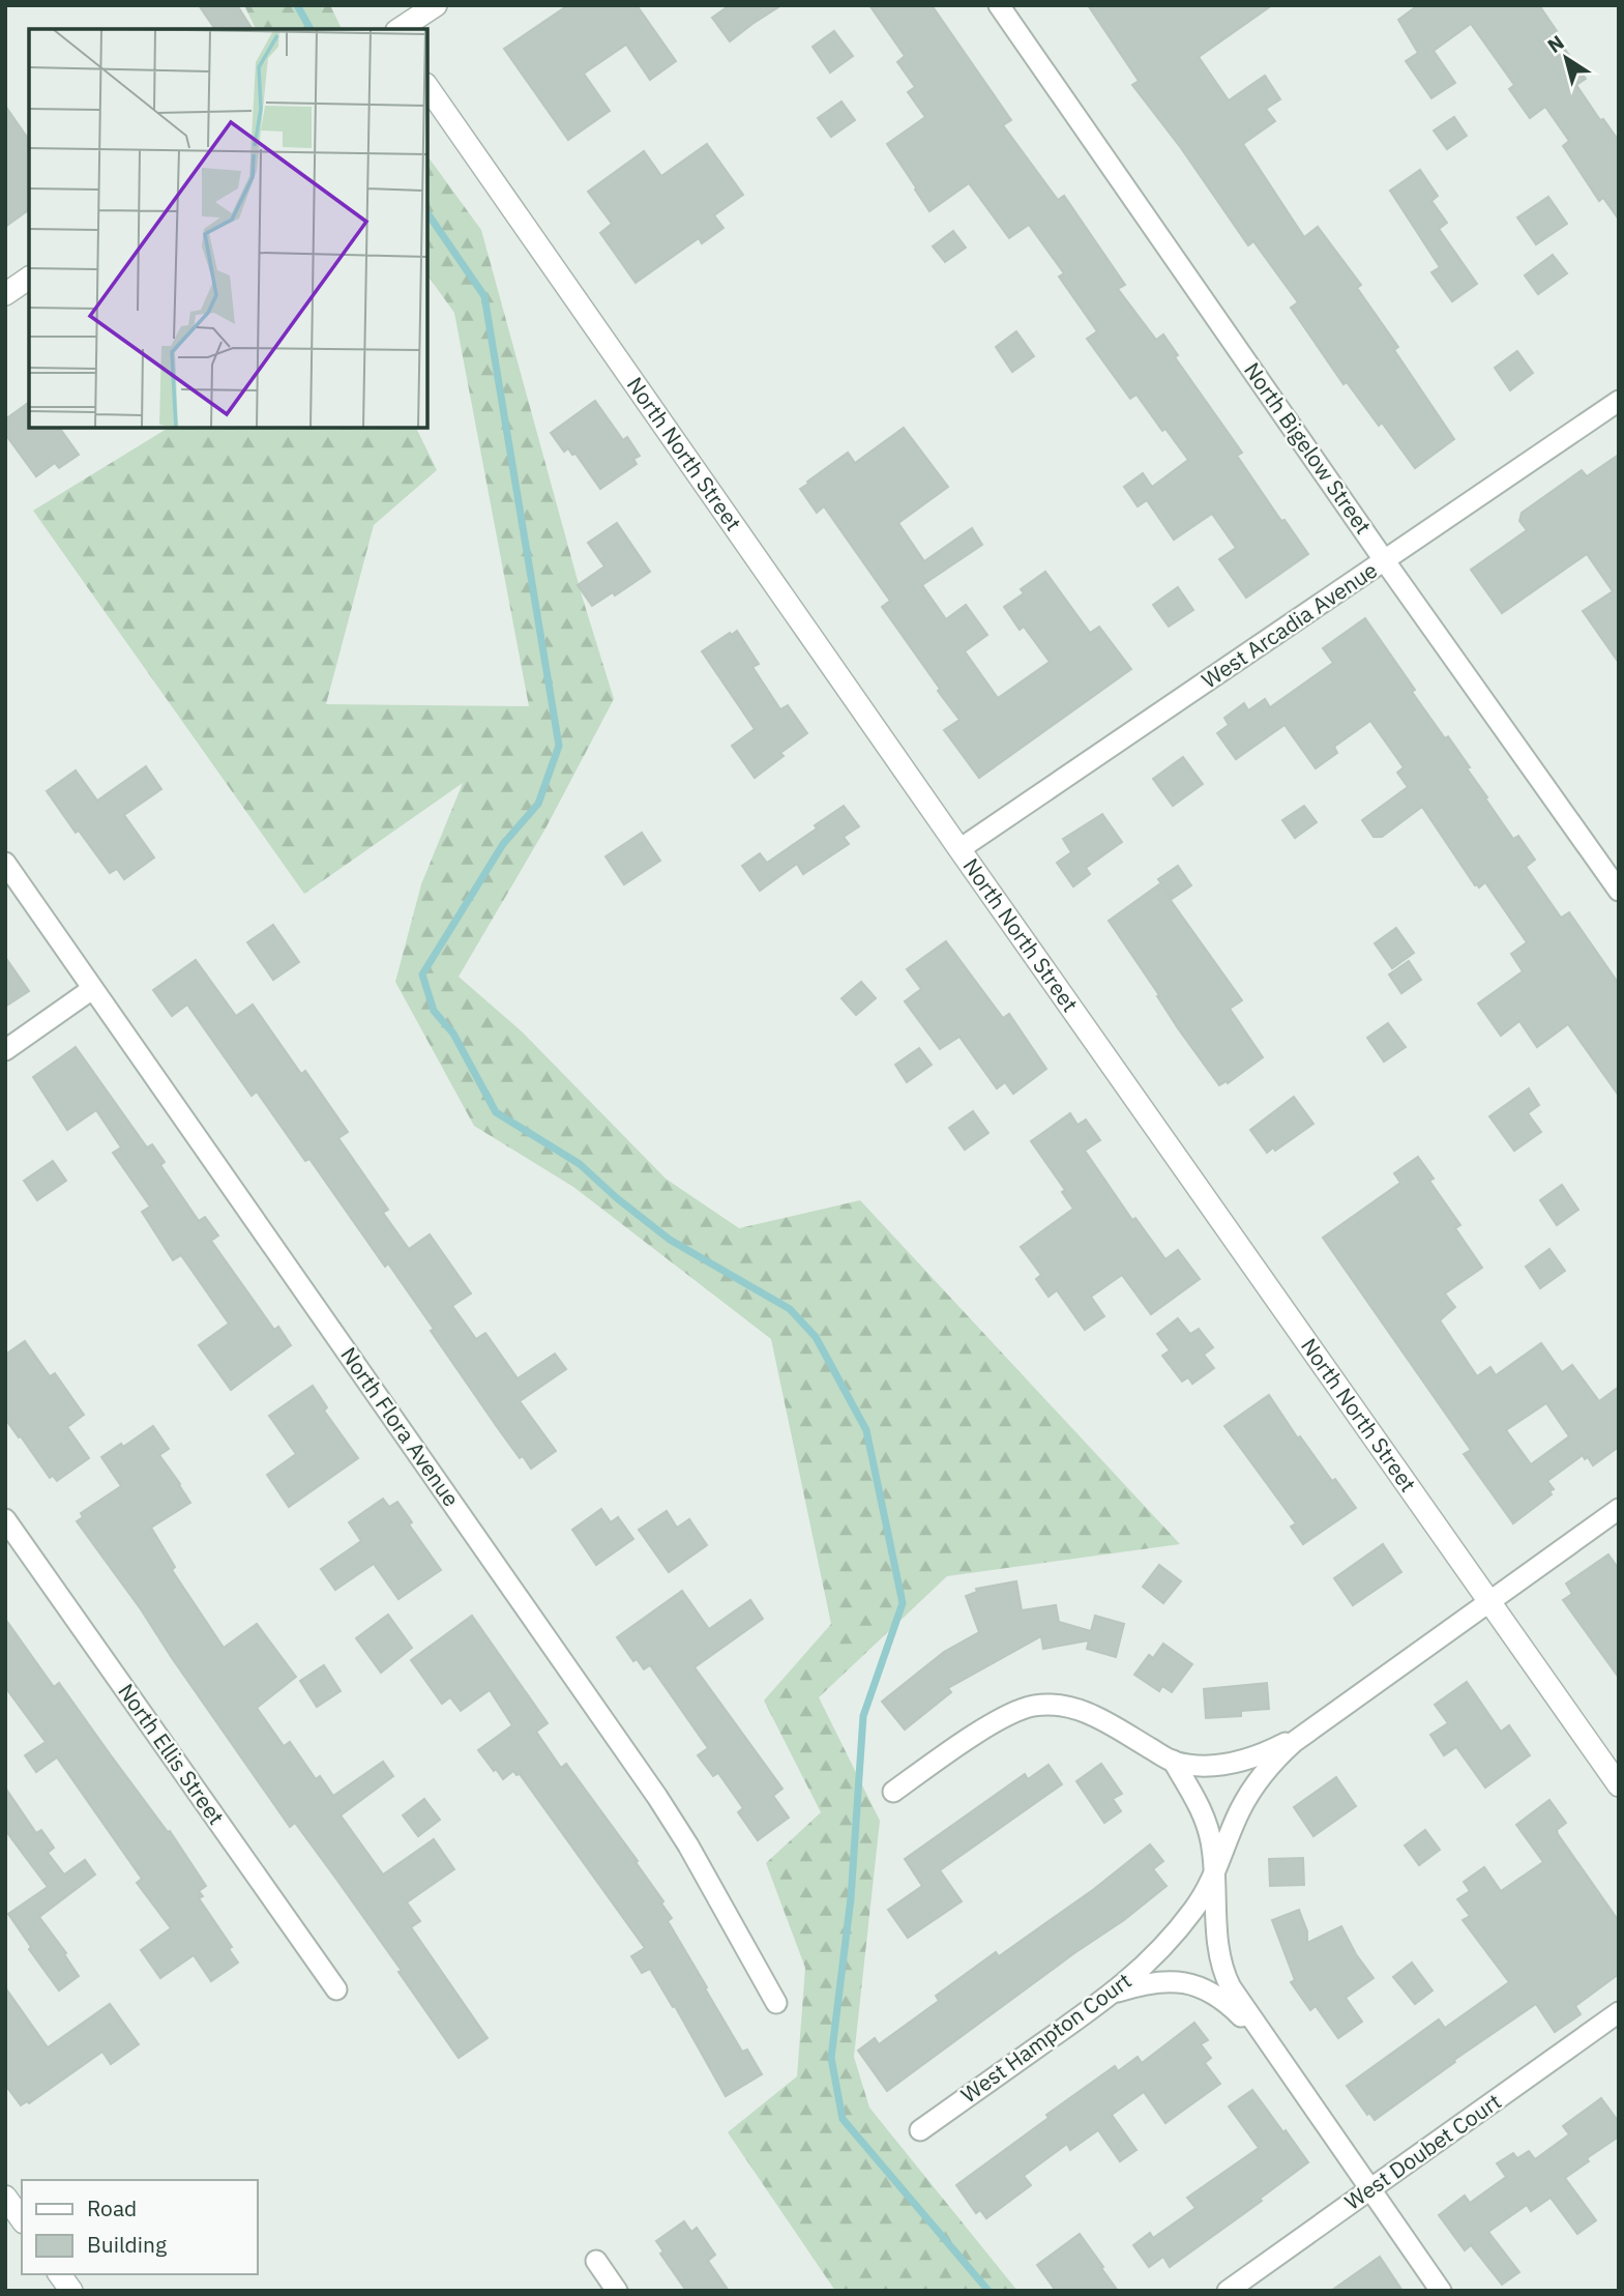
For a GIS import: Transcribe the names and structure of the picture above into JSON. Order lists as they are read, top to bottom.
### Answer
{
  "streets": {
    "street": [
      "North Bigelow Street",
      "North North Street",
      "West Arcadia Avenue",
      "North Flora Avenue",
      "North Ellis Street",
      "West Hampton Court",
      "West Doubet Court"
    ]
  },
  "crossings": [
    ["North Bigelow Street", "West Arcadia Avenue"],
    ["North North Street", "West Arcadia Avenue"],
    ["North North Street", "West Hampton Court"]
  ],
  "legend": ["Road", "Building"],
  "north": "top left"
}
